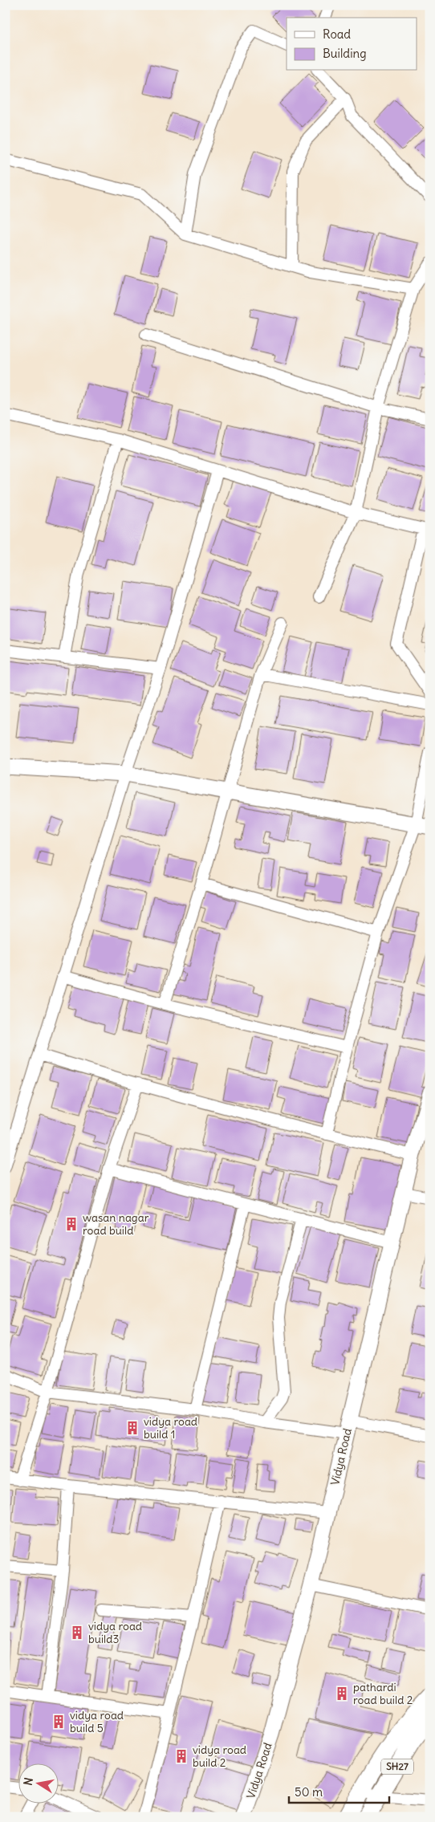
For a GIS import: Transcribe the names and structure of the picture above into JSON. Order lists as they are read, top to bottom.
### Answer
{
  "streets": {
    "main road": ["SH27"],
    "street": ["Vidya Road"]
  },
  "places": {
    "building": [
      "wasan nagar road build",
      "vidya road build 1",
      "vidya road build3",
      "pathardi road build 2",
      "vidya road build 5",
      "vidya road build 2"
    ]
  },
  "legend": ["Road", "Building"],
  "scale_bar": "50 m",
  "north": "left"
}
